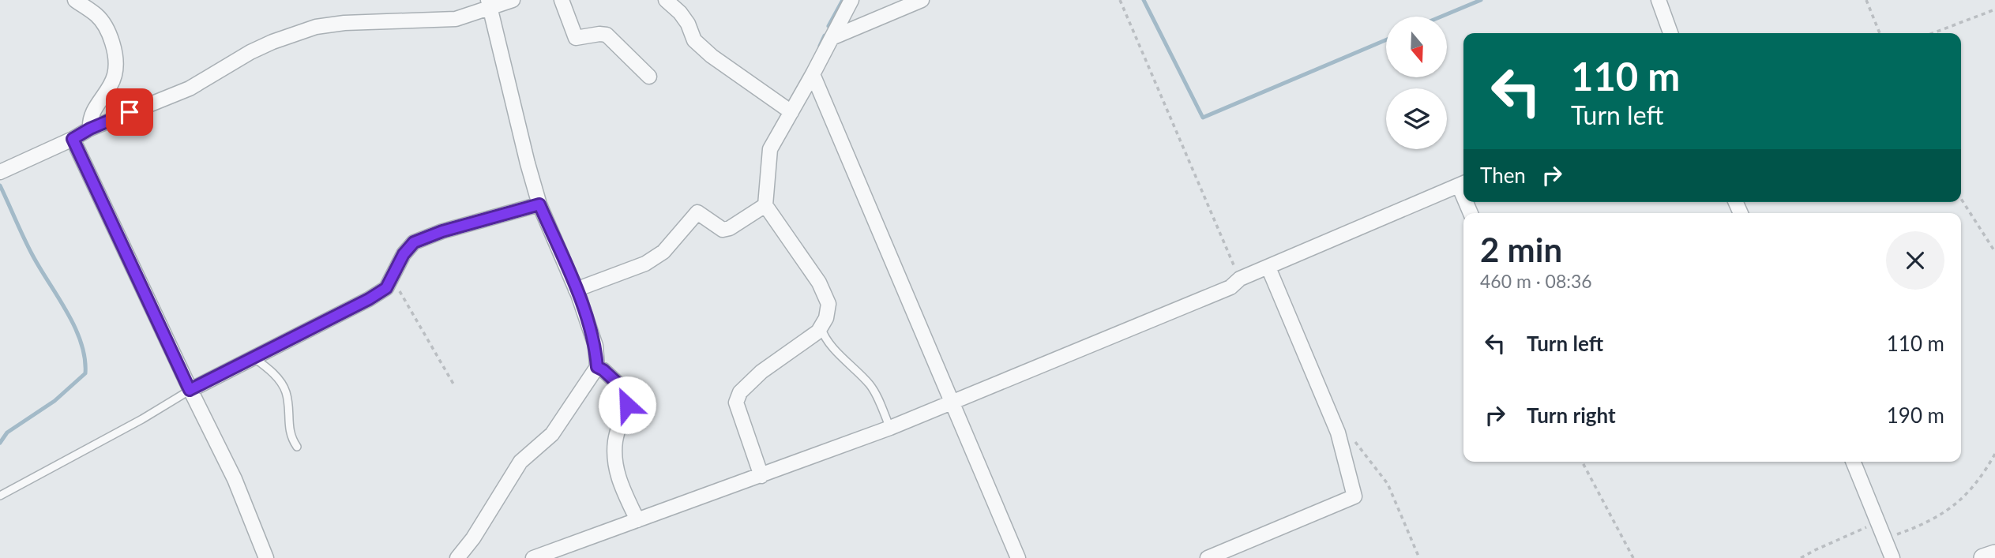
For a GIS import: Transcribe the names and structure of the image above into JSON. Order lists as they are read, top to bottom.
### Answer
{
  "north": "bottom",
  "page": {
    "turn": ["110 m", "Turn left"],
    "then": "Then",
    "heading": ["2 min", "460 m · 08:36"],
    "list": [
      {
        "name": "Turn left",
        "value": "110 m"
      },
      {
        "name": "Turn right",
        "value": "190 m"
      }
    ]
  }
}
